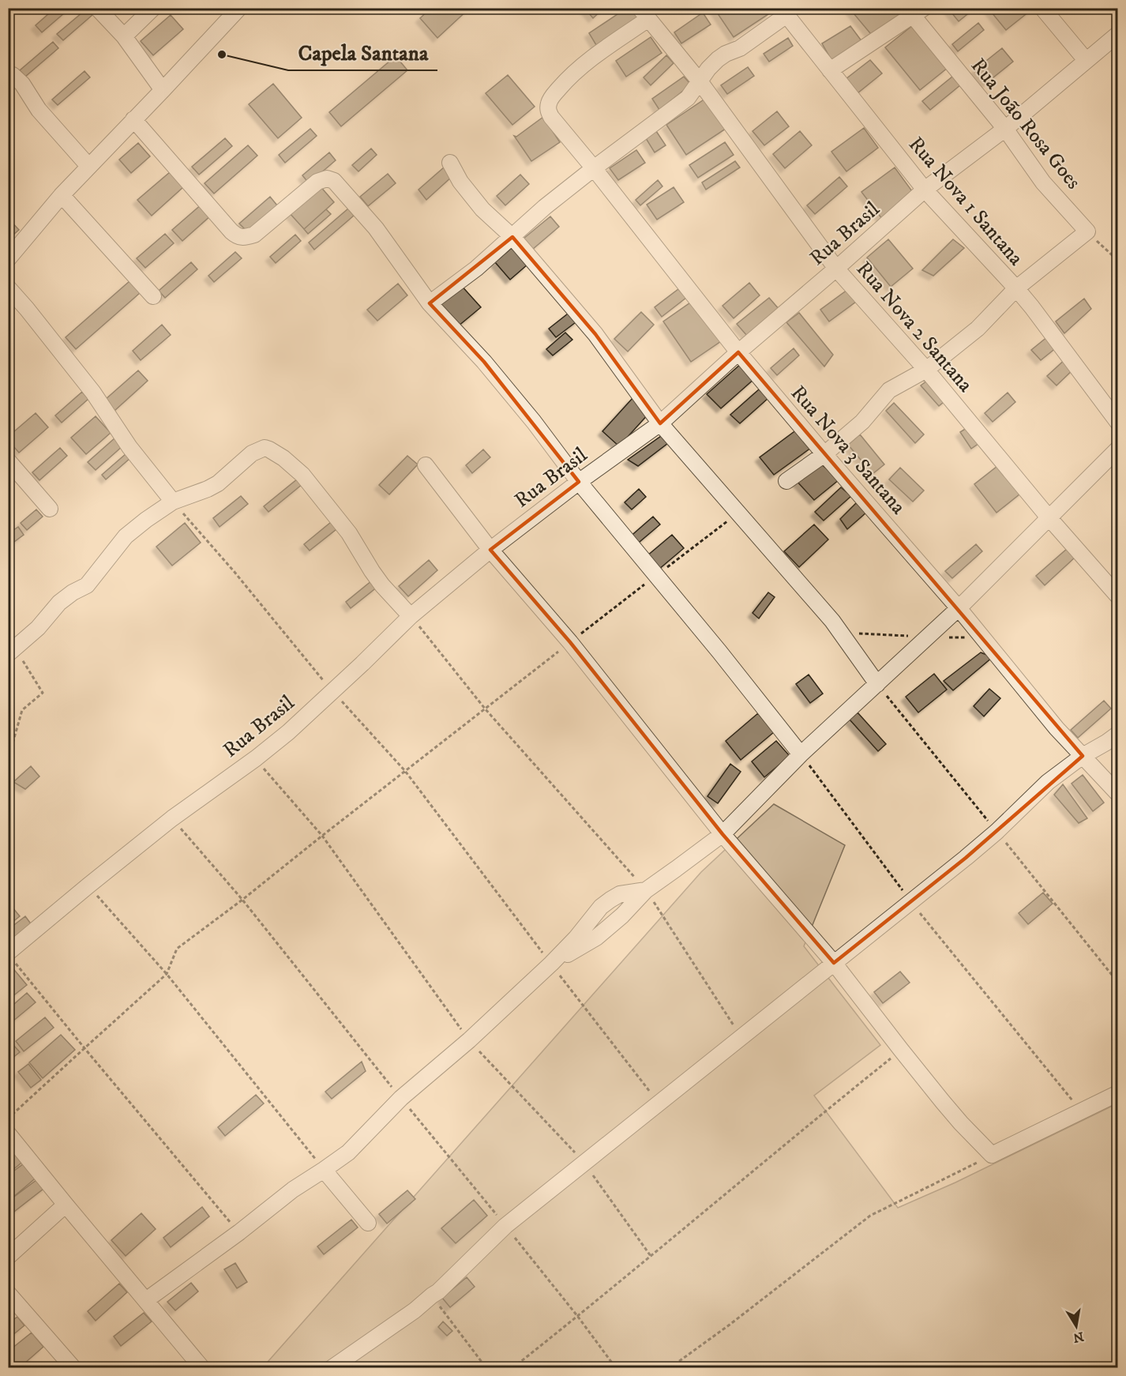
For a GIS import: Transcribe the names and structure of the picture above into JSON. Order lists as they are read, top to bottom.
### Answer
{
  "streets": {
    "street": [
      "Rua João Rosa Goes",
      "Rua Nova 1 Santana",
      "Rua Brasil",
      "Rua Nova 2 Santana",
      "Rua Nova 3 Santana"
    ]
  },
  "crossings": [
    ["Rua João Rosa Goes", "Rua Brasil"],
    ["Rua Nova 1 Santana", "Rua Brasil"],
    ["Rua Brasil", "Rua Nova 2 Santana"],
    ["Rua Brasil", "Rua Nova 3 Santana"],
    ["Rua Nova 2 Santana", "Rua Nova 3 Santana"]
  ],
  "places": ["Capela Santana"],
  "north": "bottom"
}
